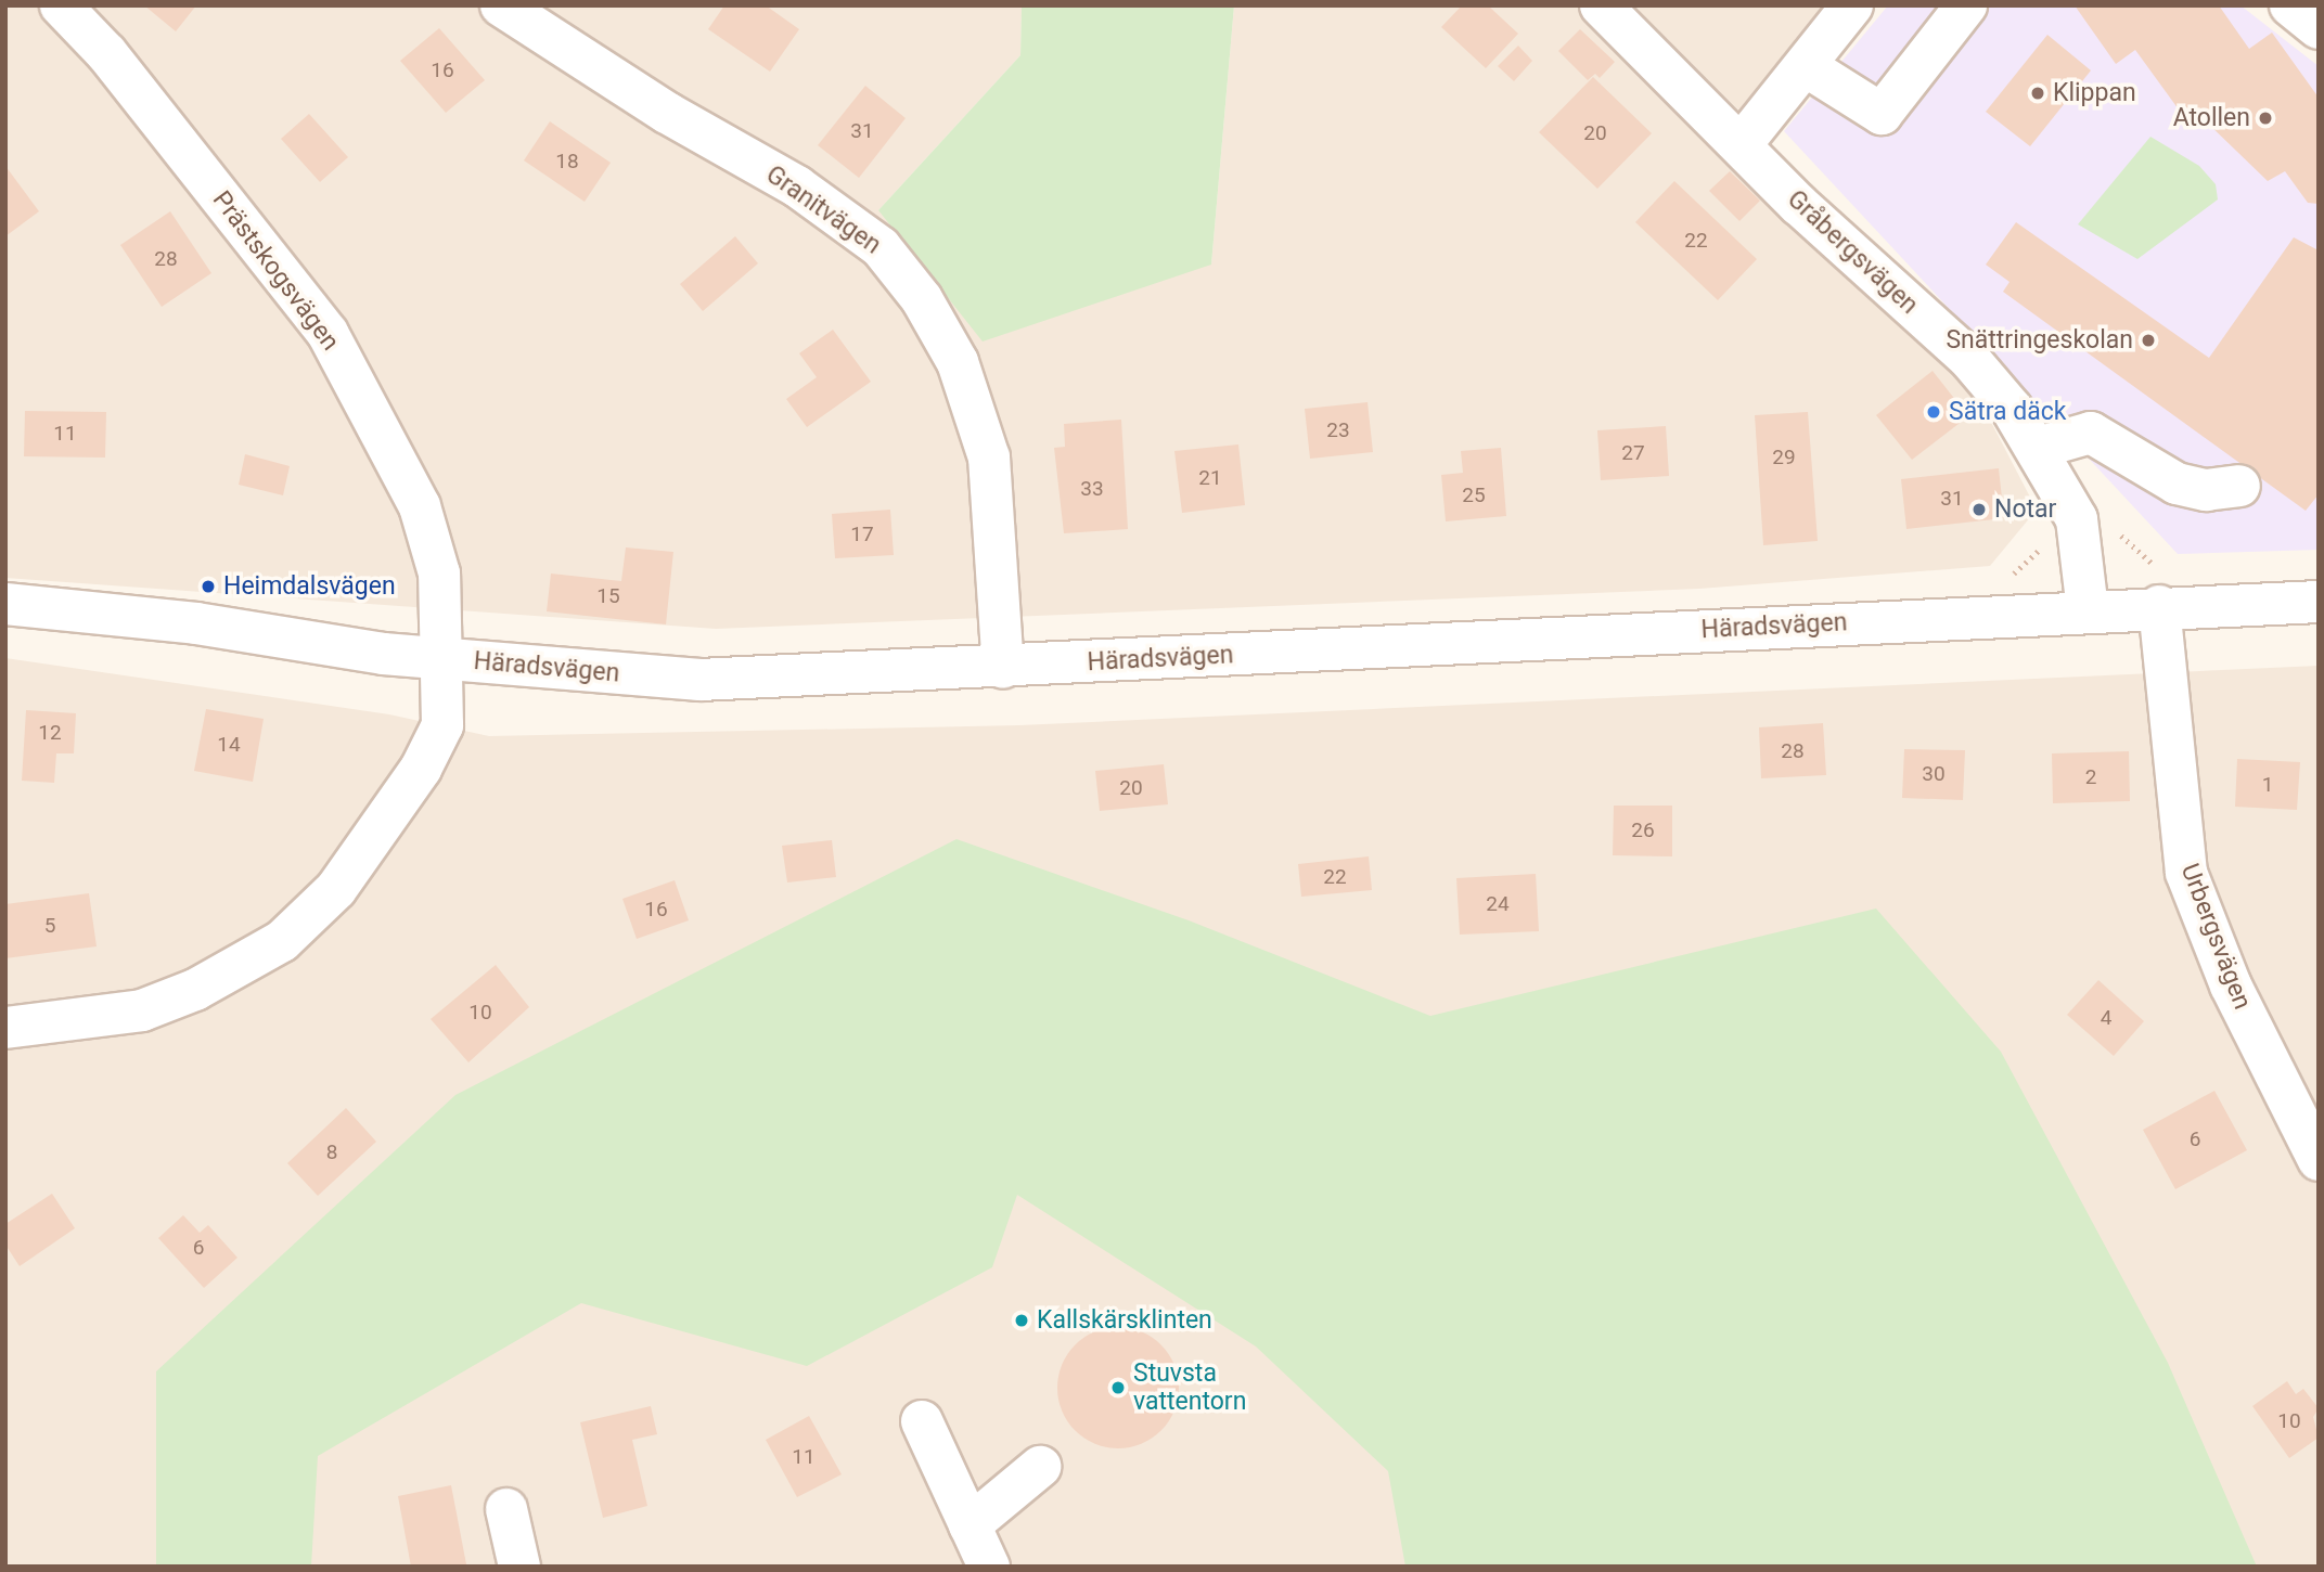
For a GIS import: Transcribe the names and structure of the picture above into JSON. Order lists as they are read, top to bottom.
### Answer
{
  "streets": {
    "street": [
      "Granitvägen",
      "Gråbergsvägen",
      "Prästskogsvägen",
      "Häradsvägen",
      "Urbergsvägen"
    ]
  },
  "crossings": [
    ["Granitvägen", "Häradsvägen"],
    ["Gråbergsvägen", "Häradsvägen"],
    ["Prästskogsvägen", "Häradsvägen"],
    ["Häradsvägen", "Urbergsvägen"]
  ],
  "places": [
    "Klippan",
    "Atollen",
    "Snättringeskolan",
    "Sätra däck",
    "Notar",
    "Heimdalsvägen",
    "Kallskärsklinten",
    "Stuvsta vattentorn"
  ],
  "house_numbers": [
    "16",
    "31",
    "20",
    "18",
    "22",
    "28",
    "23",
    "11",
    "27",
    "29",
    "21",
    "33",
    "25",
    "31",
    "17",
    "15",
    "12",
    "14",
    "28",
    "30",
    "2",
    "1",
    "20",
    "26",
    "22",
    "24",
    "16",
    "5",
    "10",
    "4",
    "6",
    "8",
    "6",
    "10",
    "11"
  ]
}
